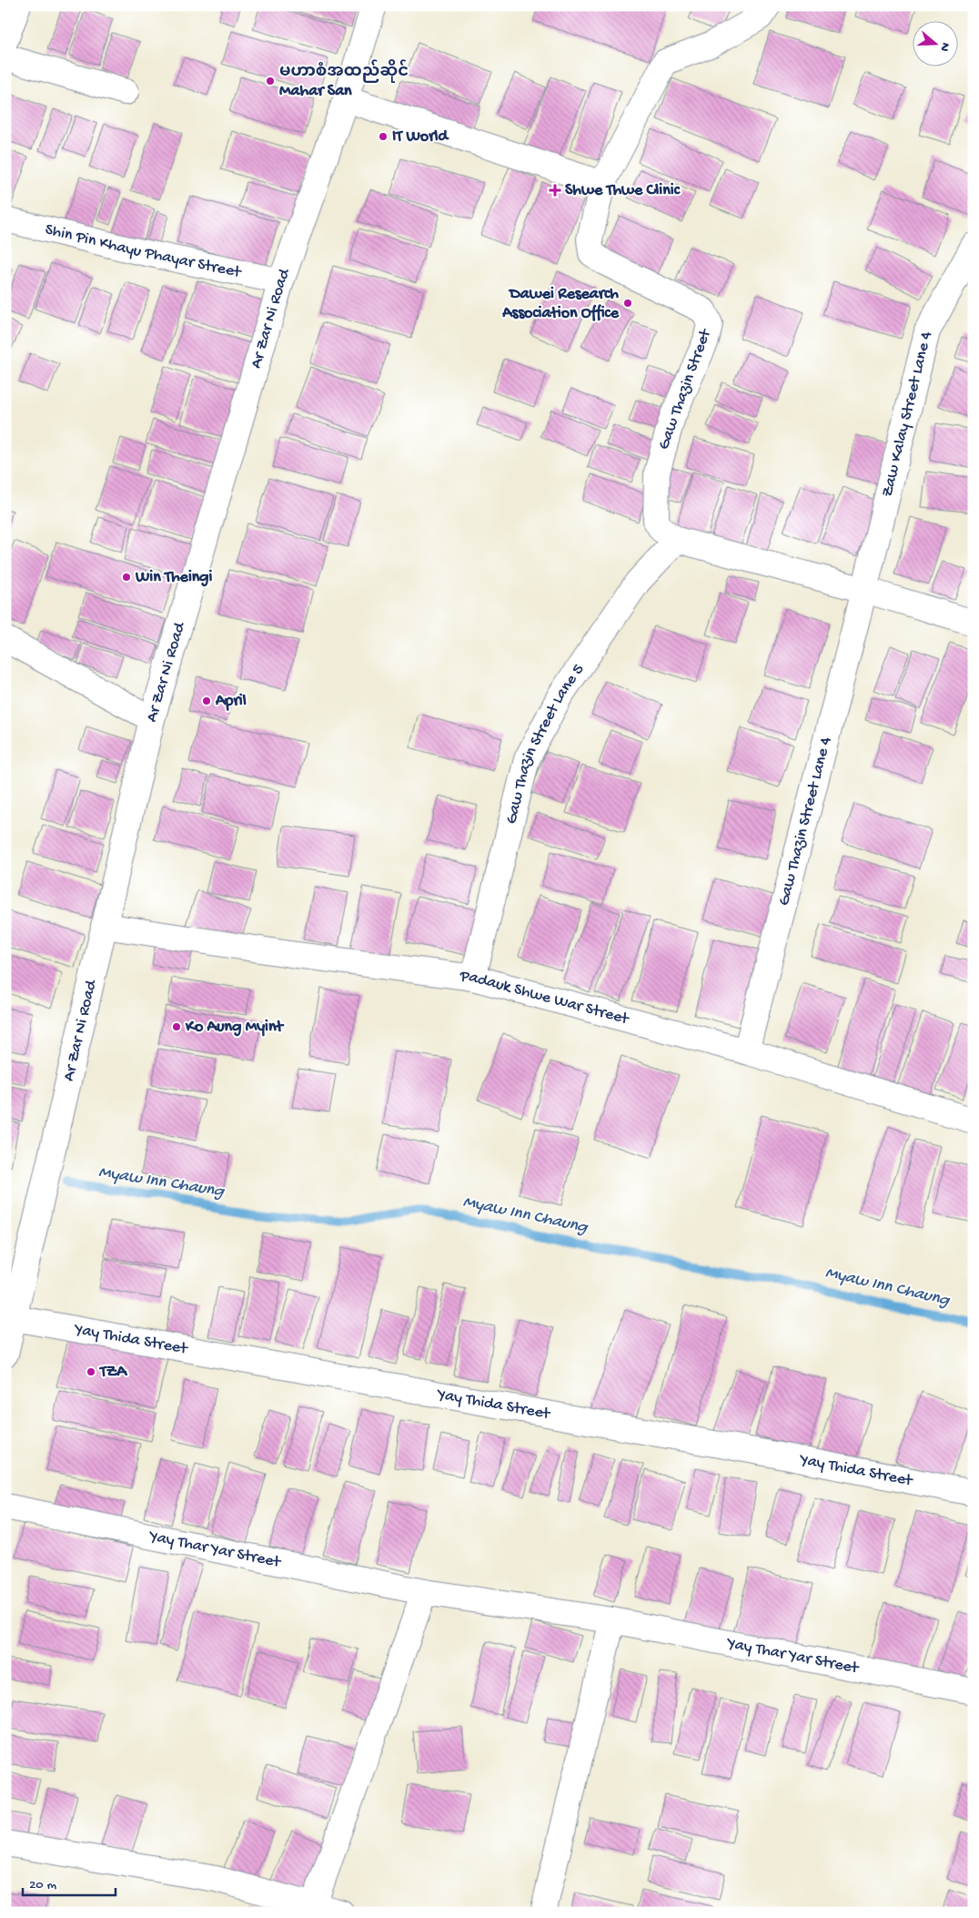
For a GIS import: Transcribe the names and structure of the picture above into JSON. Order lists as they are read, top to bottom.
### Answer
{
  "streets": {
    "street": [
      "Shin Pin Khayu Phayar Street",
      "Ar Zar Ni Road",
      "Gaw Thazin Street",
      "Zaw Kalay Street Lane 4",
      "Gaw Thazin Street Lane 5",
      "Gaw Thazin Street Lane 4",
      "Padauk Shwe War Street",
      "Yay Thida Street",
      "Yay Thar Yar Street"
    ]
  },
  "crossings": [
    ["Shin Pin Khayu Phayar Street", "Ar Zar Ni Road"],
    ["Ar Zar Ni Road", "Padauk Shwe War Street"],
    ["Ar Zar Ni Road", "Yay Thida Street"],
    ["Gaw Thazin Street", "Zaw Kalay Street Lane 4"],
    ["Gaw Thazin Street", "Gaw Thazin Street Lane 5"],
    ["Gaw Thazin Street", "Gaw Thazin Street Lane 4"],
    ["Zaw Kalay Street Lane 4", "Gaw Thazin Street Lane 4"],
    ["Gaw Thazin Street Lane 5", "Padauk Shwe War Street"],
    ["Gaw Thazin Street Lane 4", "Padauk Shwe War Street"]
  ],
  "water": ["Myaw Inn Chaung"],
  "places": {
    "other": [
      "မဟာစံအထည်ဆိုင် Mahar San",
      "IT World",
      "Dawei Research Association Office",
      "Win Theingi",
      "April",
      "Ko Aung Myint",
      "TZA"
    ],
    "health": ["Shwe Thwe Clinic"]
  },
  "scale_bar": "20 m",
  "north": "right"
}
